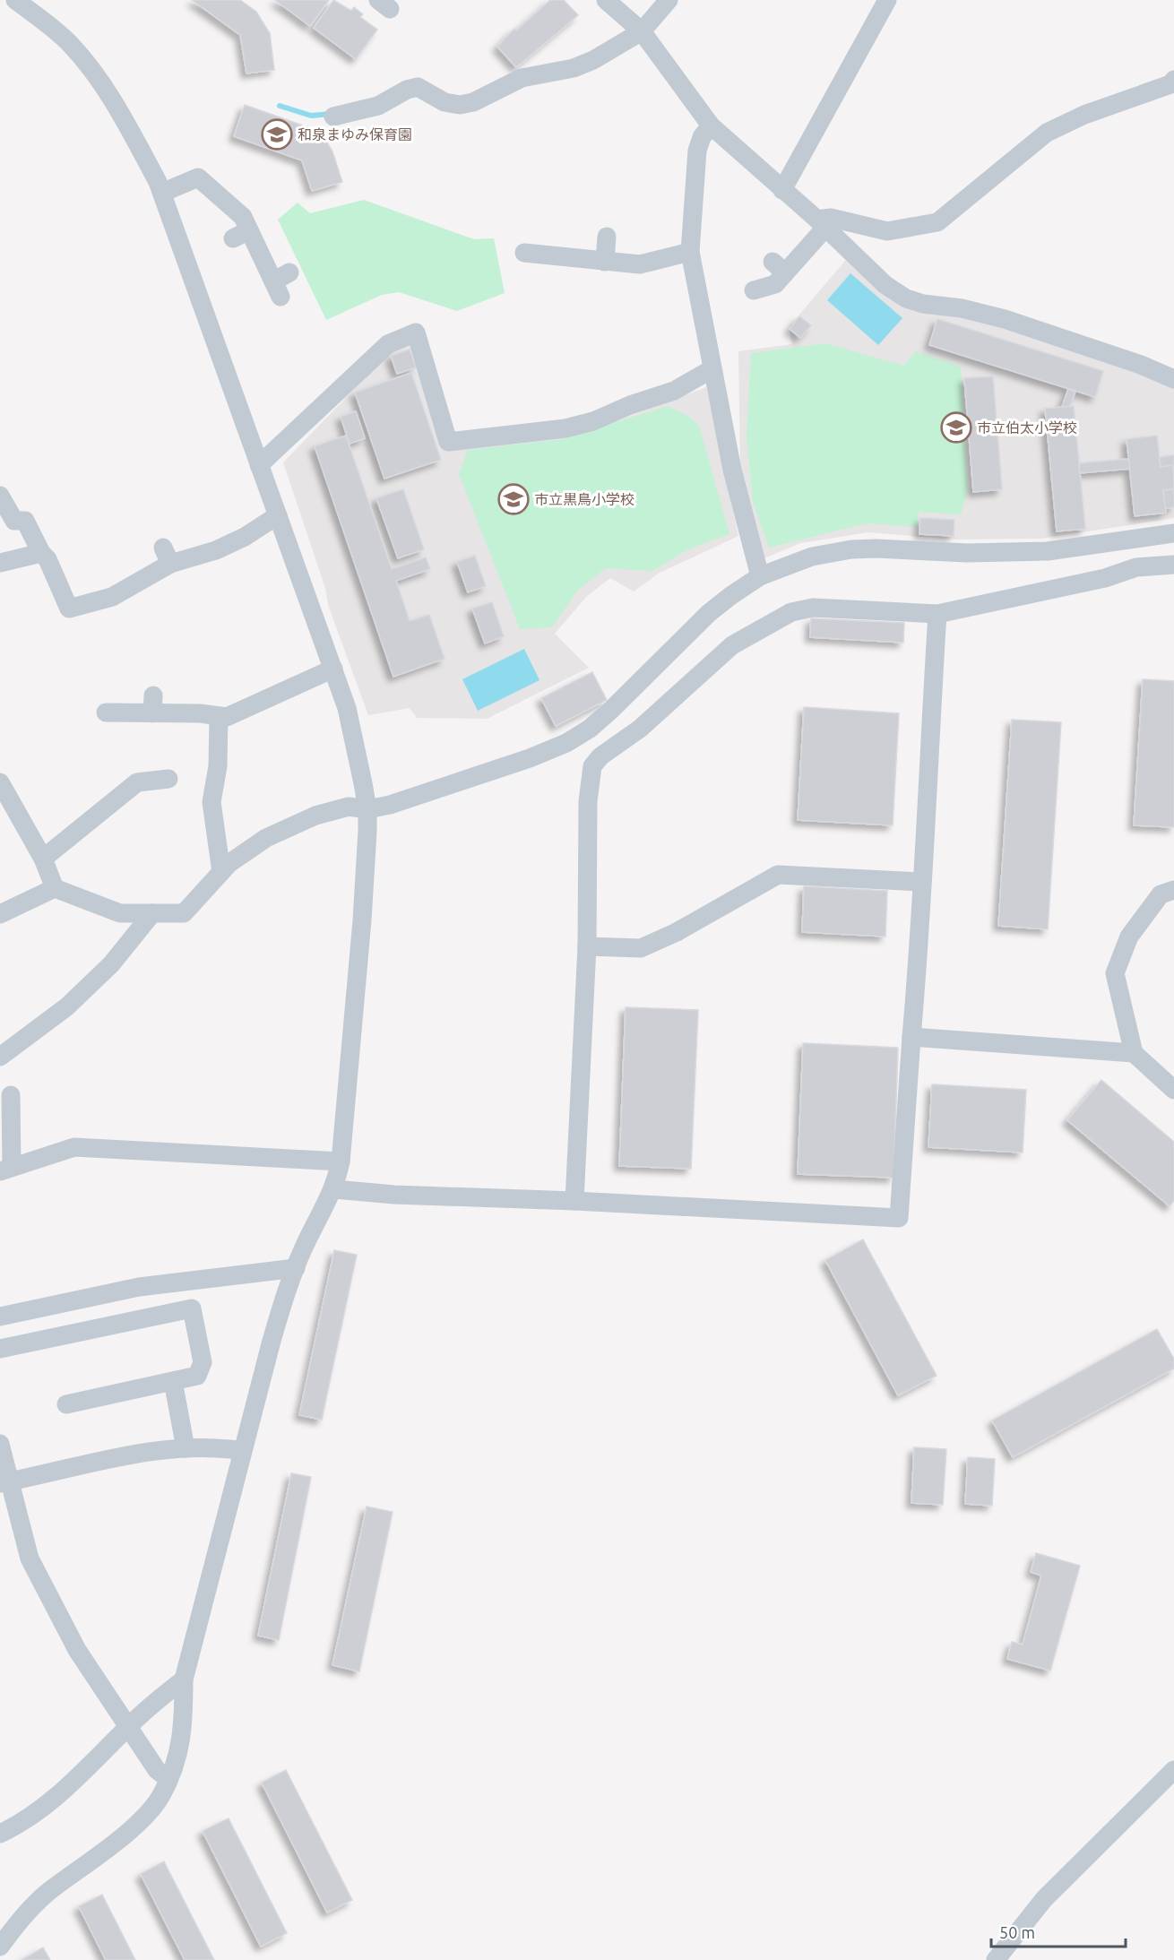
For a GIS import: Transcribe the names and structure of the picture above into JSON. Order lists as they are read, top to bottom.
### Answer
{
  "places": {
    "school or university": ["和泉まゆみ保育園", "市立伯太小学校", "市立黒鳥小学校"]
  },
  "scale_bar": "50 m"
}
